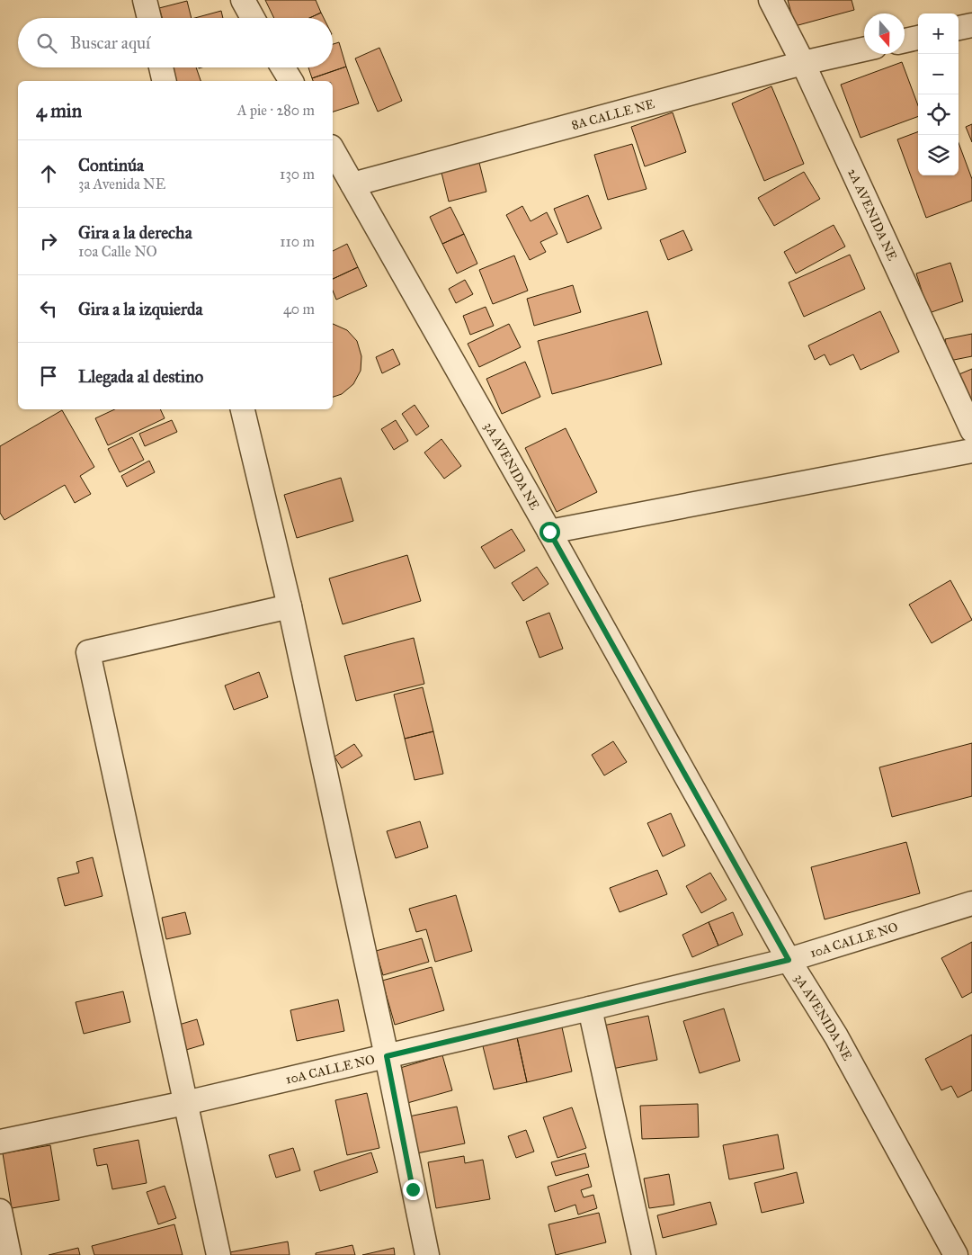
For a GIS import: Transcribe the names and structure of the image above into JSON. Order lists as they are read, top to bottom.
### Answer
{
  "streets": {
    "street": [
      "8A CALLE NE",
      "2A AVENIDA NE",
      "3A AVENIDA NE",
      "10A CALLE NO"
    ]
  },
  "crossings": [
    ["8A CALLE NE", "2A AVENIDA NE"],
    ["8A CALLE NE", "3A AVENIDA NE"],
    ["3A AVENIDA NE", "10A CALLE NO"]
  ],
  "north": "bottom",
  "page": {
    "map_buttons": ["+", "−"],
    "search": "Buscar aquí",
    "heading": ["4 min", "A pie · 280 m"],
    "list": [
      ["Continúa", "3a Avenida NE", "130 m"],
      ["Gira a la derecha", "10a Calle NO", "110 m"],
      ["Gira a la izquierda", "40 m"],
      "Llegada al destino"
    ]
  }
}
